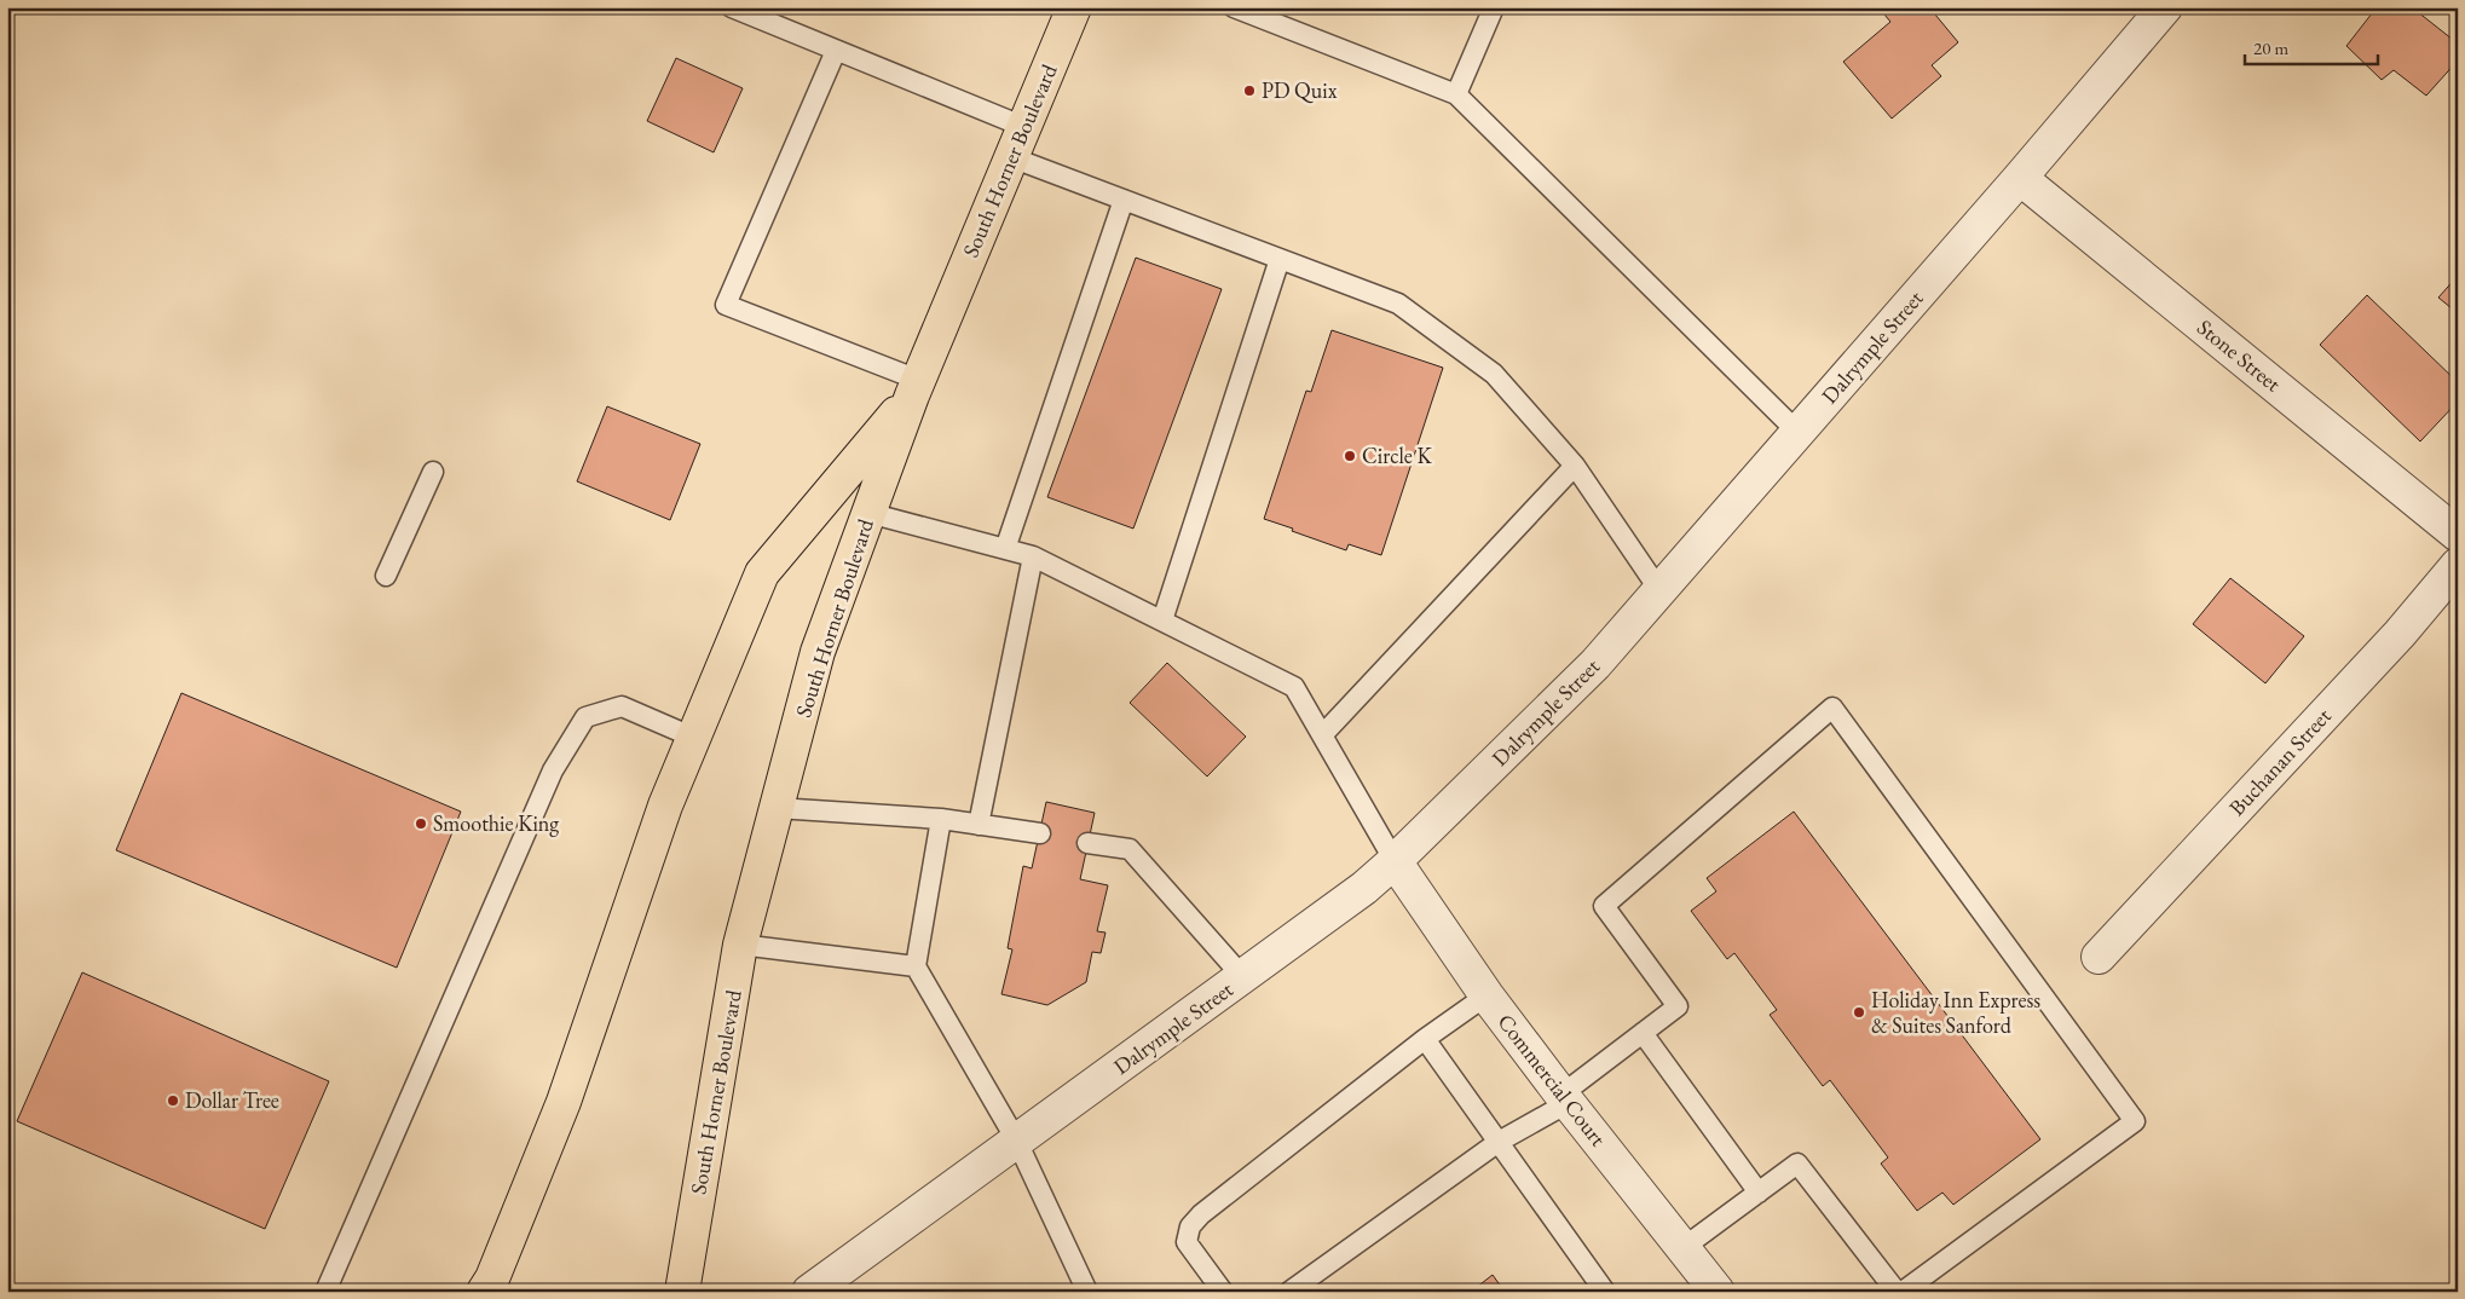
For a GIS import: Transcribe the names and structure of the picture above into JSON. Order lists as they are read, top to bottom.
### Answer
{
  "streets": {
    "main road": ["South Horner Boulevard"],
    "street": [
      "Dalrymple Street",
      "Stone Street",
      "Buchanan Street",
      "Commercial Court"
    ]
  },
  "crossings": [
    ["Dalrymple Street", "Stone Street"],
    ["Dalrymple Street", "Commercial Court"]
  ],
  "places": [
    "PD Quix",
    "Circle K",
    "Smoothie King",
    "Holiday Inn Express & Suites Sanford",
    "Dollar Tree"
  ],
  "scale_bar": "20 m"
}
